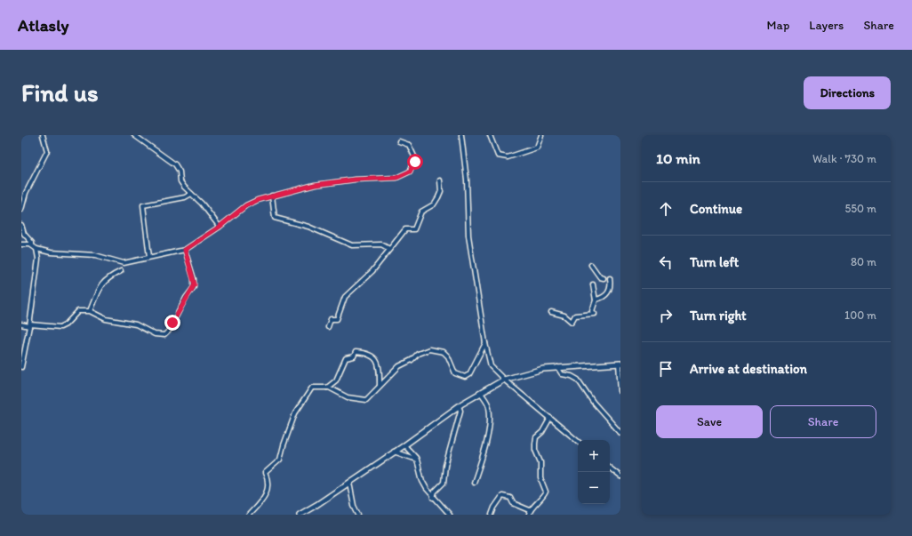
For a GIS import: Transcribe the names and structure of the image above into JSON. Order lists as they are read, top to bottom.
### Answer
{
  "page": {
    "header": "Atlasly",
    "nav": ["Map", "Layers", "Share"],
    "buttons": [
      "Directions",
      ["Save", "Share"]
    ],
    "title": "Find us",
    "heading": ["10 min", "Walk · 730 m"],
    "list": [
      ["Continue", "550 m"],
      ["Turn left", "80 m"],
      ["Turn right", "100 m"],
      "Arrive at destination"
    ],
    "map_buttons": ["+", "−"]
  }
}
